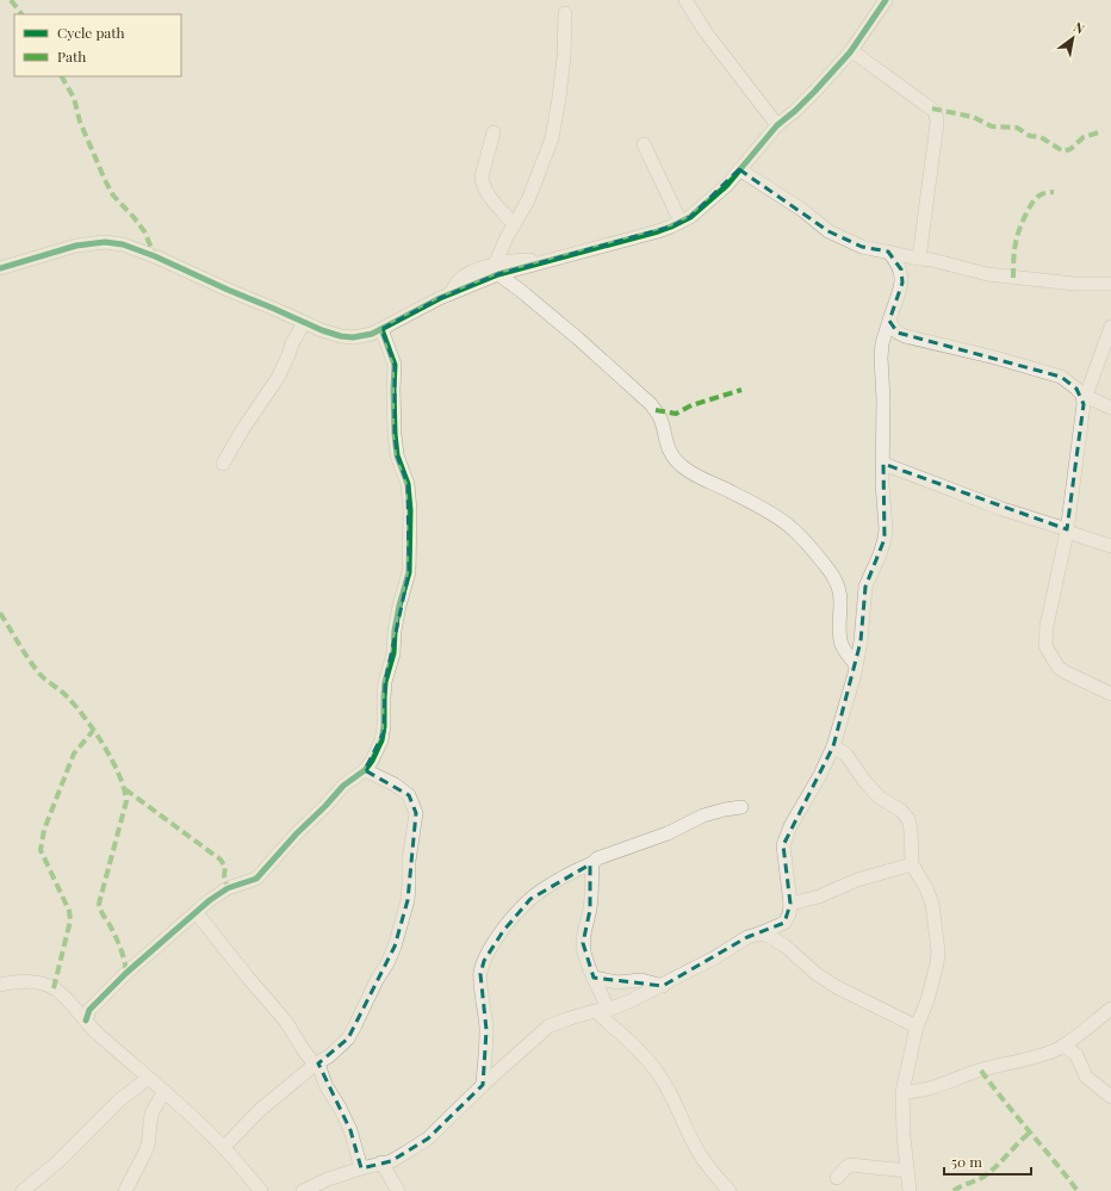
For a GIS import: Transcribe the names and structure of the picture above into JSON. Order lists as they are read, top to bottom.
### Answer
{
  "legend": ["Cycle path", "Path"],
  "scale_bar": "50 m",
  "north": "top right"
}
